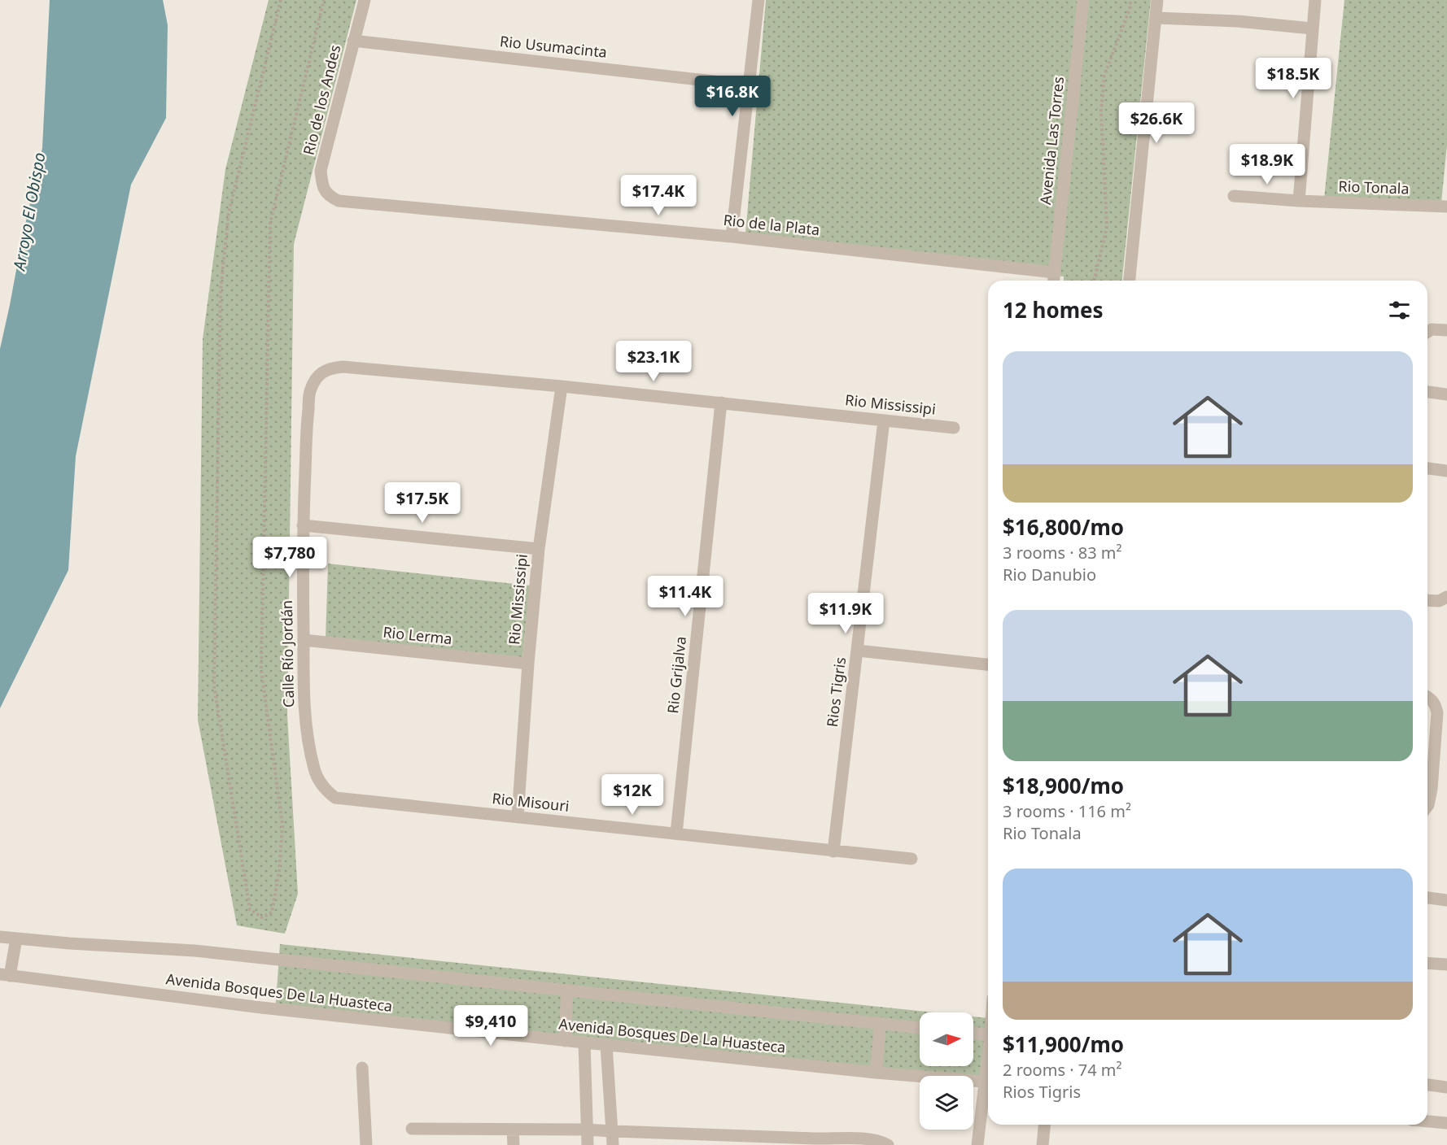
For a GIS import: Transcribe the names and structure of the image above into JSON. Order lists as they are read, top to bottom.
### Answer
{
  "streets": {
    "street": [
      "Rio Usumacinta",
      "Rio de los Andes",
      "Avenida Las Torres",
      "Rio Tonala",
      "Rio de la Plata",
      "Rio Mississipi",
      "Rio Lerma",
      "Calle Río Jordán",
      "Rio Grijalva",
      "Rios Tigris",
      "Rio Misouri",
      "Avenida Bosques De La Huasteca"
    ]
  },
  "crossings": [
    ["Rio Usumacinta", "Rio de los Andes"],
    ["Rio de los Andes", "Rio de la Plata"],
    ["Avenida Las Torres", "Rio de la Plata"],
    ["Rio Mississipi", "Rio Lerma"],
    ["Rio Mississipi", "Calle Río Jordán"],
    ["Rio Mississipi", "Rio Grijalva"],
    ["Rio Mississipi", "Rios Tigris"],
    ["Rio Mississipi", "Rio Misouri"],
    ["Rio Lerma", "Calle Río Jordán"],
    ["Calle Río Jordán", "Rio Misouri"],
    ["Rio Grijalva", "Rio Misouri"],
    ["Rios Tigris", "Rio Misouri"]
  ],
  "water": ["Arroyo El Obispo"],
  "north": "right",
  "page": {
    "price": [
      "$18.5K",
      "$16.8K",
      "$26.6K",
      "$18.9K",
      "$17.4K",
      "$23.1K",
      "$17.5K",
      "$7,780",
      "$11.4K",
      "$11.9K",
      "$12K",
      "$9,410"
    ],
    "heading": "12 homes",
    "list": [
      {
        "name": "$16,800/mo",
        "note": "3 rooms · 83 m² · Rio Danubio"
      },
      {
        "name": "$18,900/mo",
        "note": "3 rooms · 116 m² · Rio Tonala"
      },
      {
        "name": "$11,900/mo",
        "note": "2 rooms · 74 m² · Rios Tigris"
      }
    ]
  }
}
